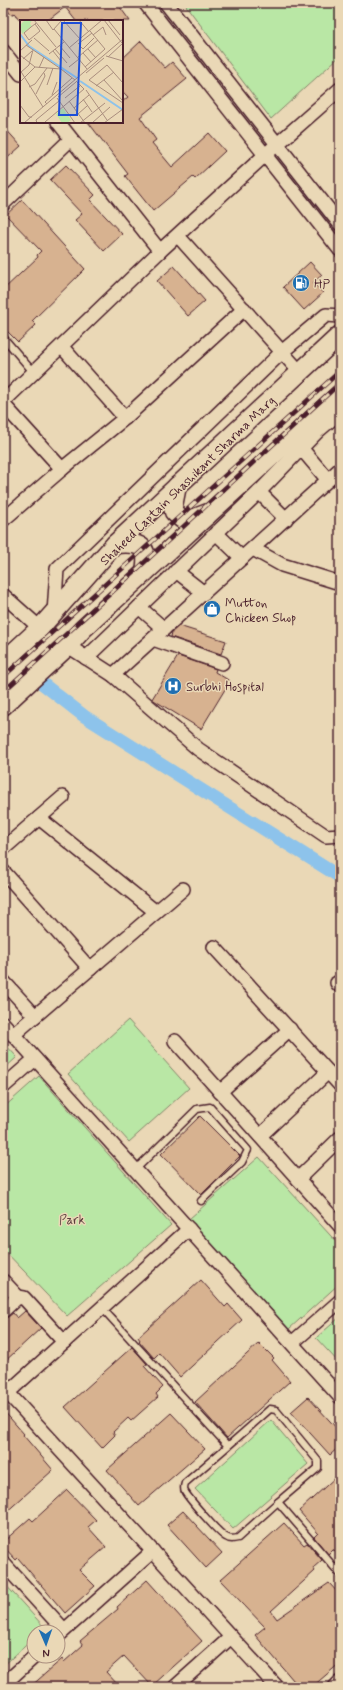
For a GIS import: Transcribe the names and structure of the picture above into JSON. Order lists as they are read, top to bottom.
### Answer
{
  "streets": {
    "main road": ["Shaheed Captain Shashikant Sharma Marg"]
  },
  "parks": ["Park"],
  "places": {
    "fuel station": ["HP"],
    "shop": ["Mutton Chicken Shop"],
    "hospital": ["Surbhi Hospital"]
  },
  "north": "bottom"
}
